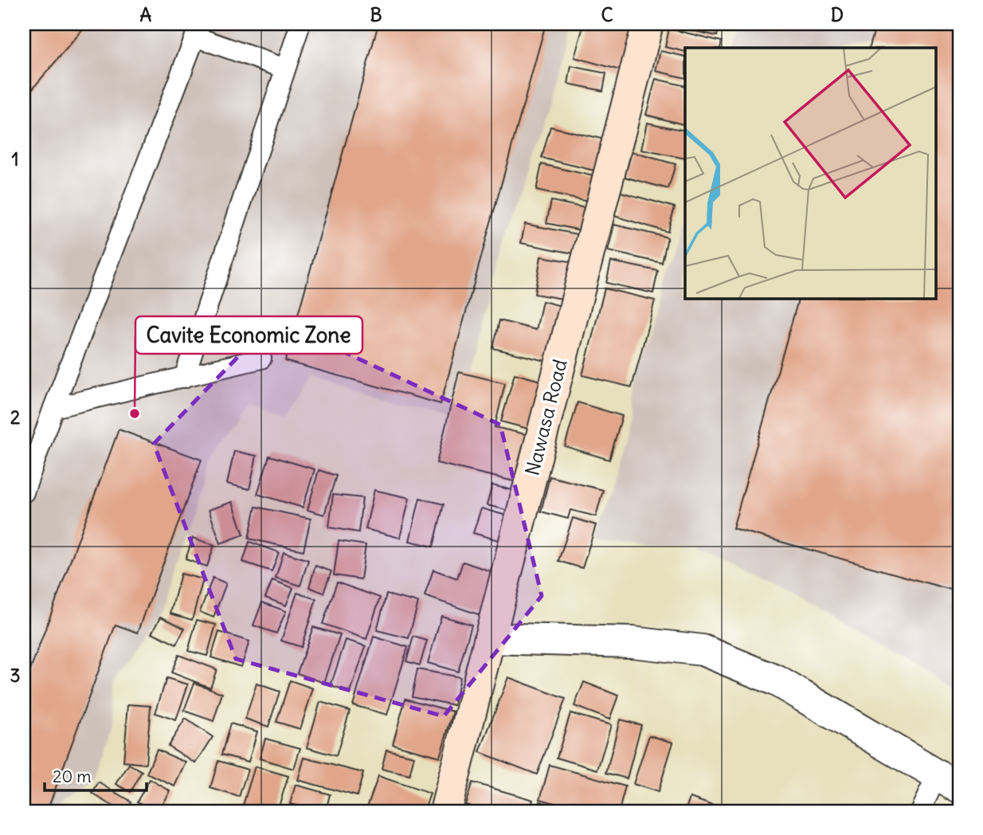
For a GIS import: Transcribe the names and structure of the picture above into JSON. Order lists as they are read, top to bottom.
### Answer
{
  "streets": {
    "street": ["Nawasa Road"]
  },
  "places": ["Cavite Economic Zone"],
  "scale_bar": "20 m",
  "grid": {
    "columns": [
      "A",
      "B",
      "C",
      "D"
    ],
    "rows": ["1", "2", "3"]
  }
}
